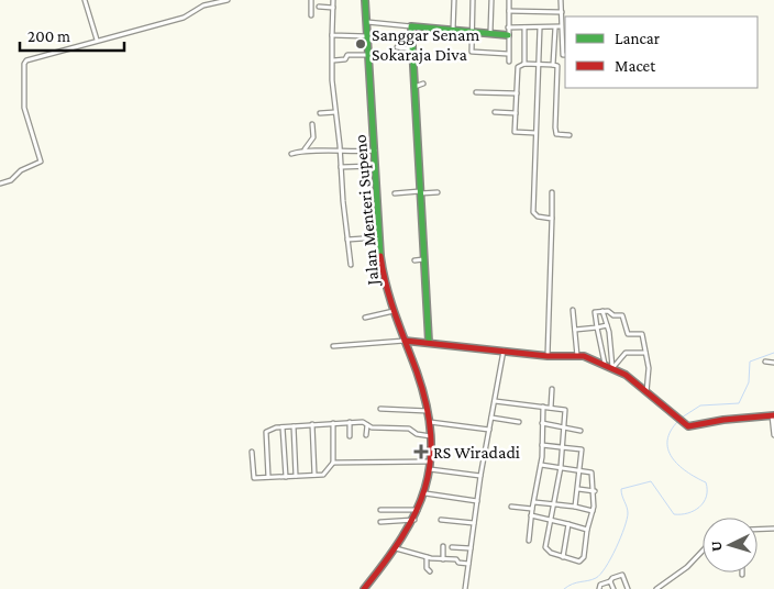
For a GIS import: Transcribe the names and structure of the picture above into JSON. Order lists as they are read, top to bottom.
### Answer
{
  "streets": {
    "street": ["Jalan Menteri Supeno"]
  },
  "places": {
    "other": ["Sanggar Senam Sokaraja Diva"],
    "health": ["RS Wiradadi"]
  },
  "legend": ["Lancar", "Macet"],
  "scale_bar": "200 m",
  "north": "left"
}
